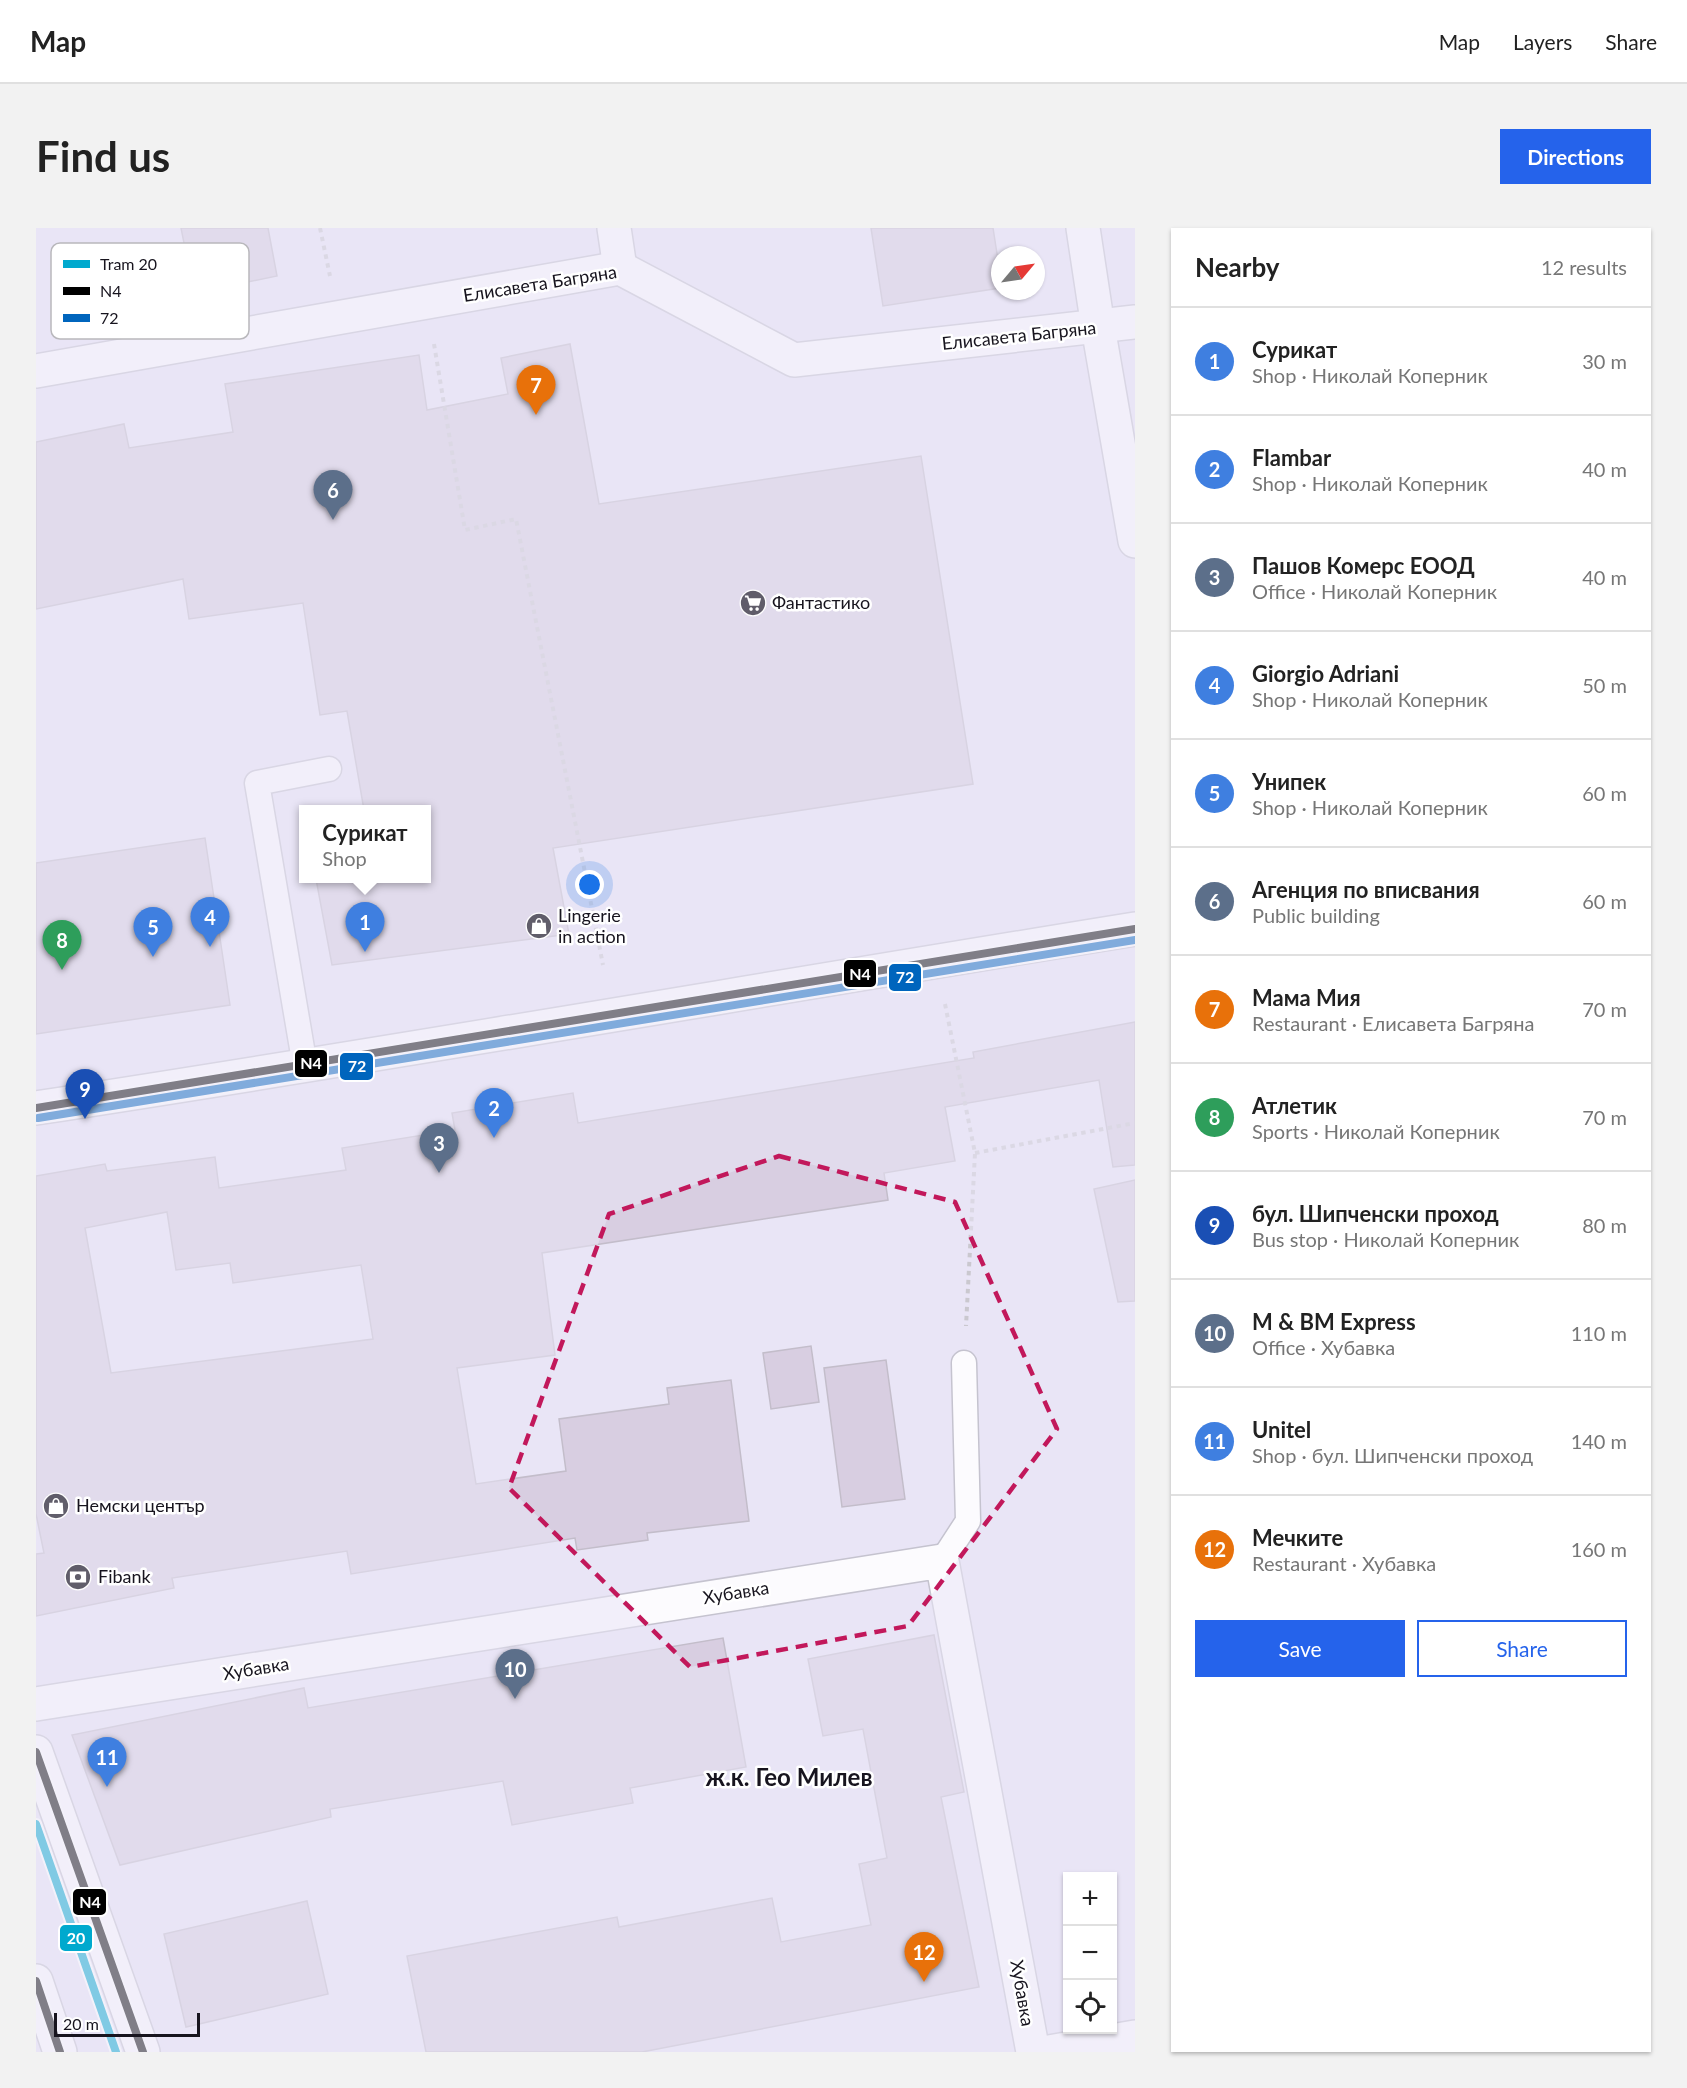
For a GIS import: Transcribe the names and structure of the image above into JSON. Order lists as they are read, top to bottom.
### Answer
{
  "streets": {
    "street": ["Елисавета Багряна", "Хубавка"]
  },
  "districts": ["ж.к. Гео Милев"],
  "places": {
    "supermarket": ["Фантастико"],
    "shop": ["Lingerie in action", "Немски център"],
    "bank": ["Fibank"]
  },
  "lines": ["transit line N4", "transit line 72", "tram line 20"],
  "legend": ["Tram 20", "N4", "72"],
  "scale_bar": "20 m",
  "north": "top right",
  "page": {
    "header": "Map",
    "nav": ["Map", "Layers", "Share"],
    "buttons": [
      "Directions",
      ["Save", "Share"]
    ],
    "title": "Find us",
    "heading": ["Nearby", "12 results"],
    "list": [
      {
        "mark": "1",
        "name": "Сурикат",
        "note": "Shop · Николай Коперник",
        "value": "30 m"
      },
      {
        "mark": "2",
        "name": "Flambar",
        "note": "Shop · Николай Коперник",
        "value": "40 m"
      },
      {
        "mark": "3",
        "name": "Пашов Комерс ЕООД",
        "note": "Office · Николай Коперник",
        "value": "40 m"
      },
      {
        "mark": "4",
        "name": "Giorgio Adriani",
        "note": "Shop · Николай Коперник",
        "value": "50 m"
      },
      {
        "mark": "5",
        "name": "Унипек",
        "note": "Shop · Николай Коперник",
        "value": "60 m"
      },
      {
        "mark": "6",
        "name": "Агенция по вписвания",
        "note": "Public building",
        "value": "60 m"
      },
      {
        "mark": "7",
        "name": "Мама Мия",
        "note": "Restaurant · Елисавета Багряна",
        "value": "70 m"
      },
      {
        "mark": "8",
        "name": "Атлетик",
        "note": "Sports · Николай Коперник",
        "value": "70 m"
      },
      {
        "mark": "9",
        "name": "бул. Шипченски проход",
        "note": "Bus stop · Николай Коперник",
        "value": "80 m"
      },
      {
        "mark": "10",
        "name": "M & BM Express",
        "note": "Office · Хубавка",
        "value": "110 m"
      },
      {
        "mark": "11",
        "name": "Unitel",
        "note": "Shop · бул. Шипченски проход",
        "value": "140 m"
      },
      {
        "mark": "12",
        "name": "Мечките",
        "note": "Restaurant · Хубавка",
        "value": "160 m"
      }
    ],
    "pins": [
      "7",
      "6",
      "4",
      "1",
      "5",
      "8",
      "9",
      "2",
      "3",
      "10",
      "11",
      "12"
    ],
    "popup": ["Сурикат", "Shop"],
    "map_buttons": ["+", "−"],
    "scale": "20 m"
  }
}
